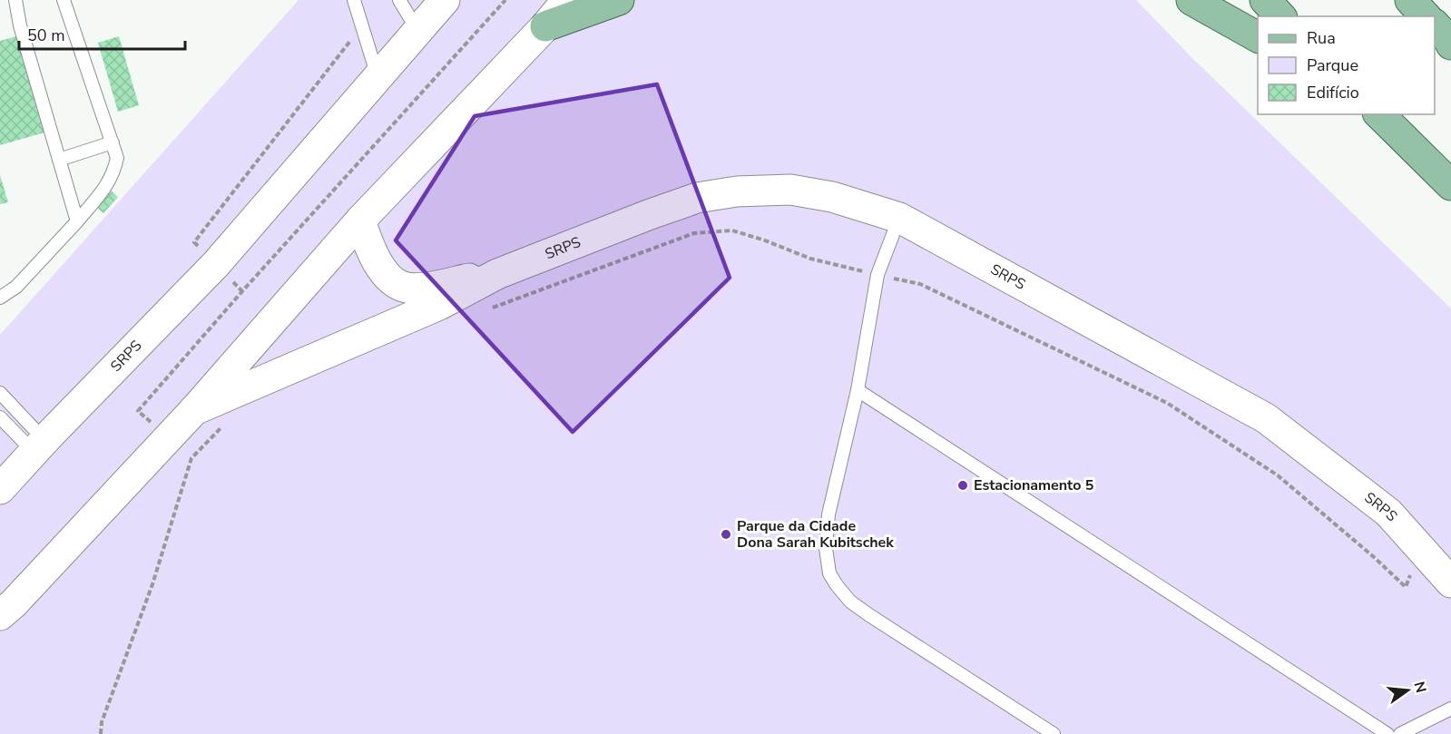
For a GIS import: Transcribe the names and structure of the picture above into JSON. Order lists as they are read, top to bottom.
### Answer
{
  "streets": {
    "main road": ["SRPS"]
  },
  "places": ["Estacionamento 5", "Parque da Cidade Dona Sarah Kubitschek"],
  "legend": ["Rua", "Parque", "Edifício"],
  "scale_bar": "50 m",
  "north": "right"
}
